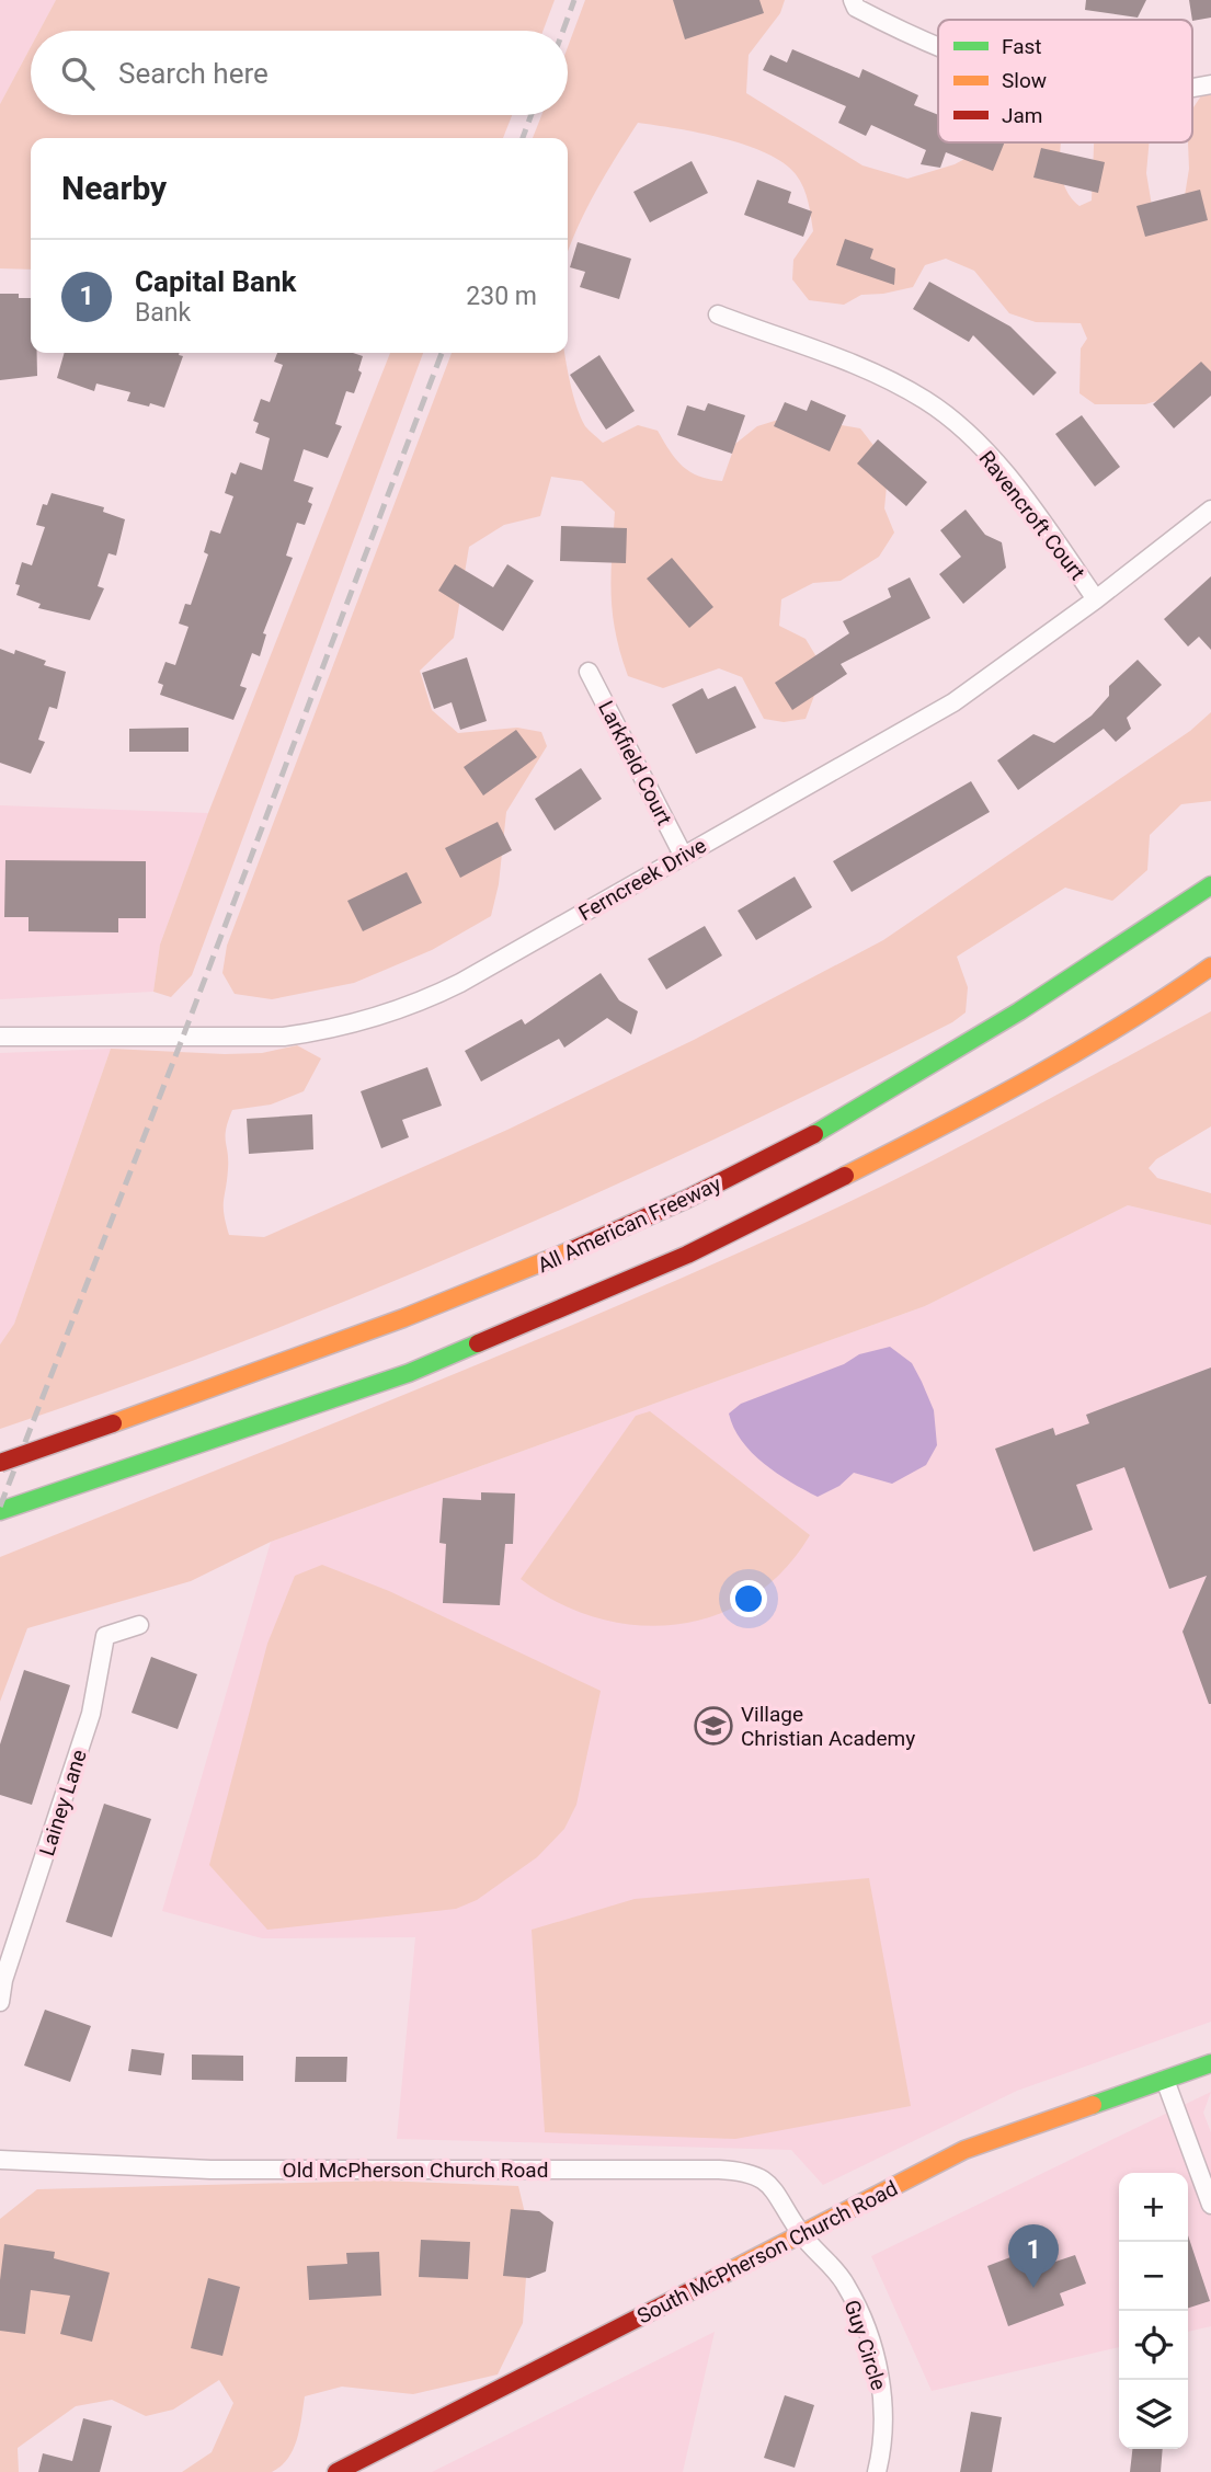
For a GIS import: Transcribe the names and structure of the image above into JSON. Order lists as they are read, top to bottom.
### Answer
{
  "streets": {
    "main road": ["All American Freeway", "South McPherson Church Road"],
    "street": [
      "Ravencroft Court",
      "Larkfield Court",
      "Ferncreek Drive",
      "Lainey Lane",
      "Old McPherson Church Road",
      "Guy Circle"
    ]
  },
  "crossings": [
    ["Ravencroft Court", "Ferncreek Drive"],
    ["Larkfield Court", "Ferncreek Drive"],
    ["Old McPherson Church Road", "South McPherson Church Road"],
    ["Old McPherson Church Road", "Guy Circle"],
    ["South McPherson Church Road", "Guy Circle"]
  ],
  "places": {
    "school or university": ["Village Christian Academy"]
  },
  "legend": ["Fast", "Slow", "Jam"],
  "page": {
    "search": "Search here",
    "heading": "Nearby",
    "list": [
      {
        "mark": "1",
        "name": "Capital Bank",
        "note": "Bank",
        "value": "230 m"
      }
    ],
    "map_buttons": ["+", "−"],
    "pins": "1"
  }
}
